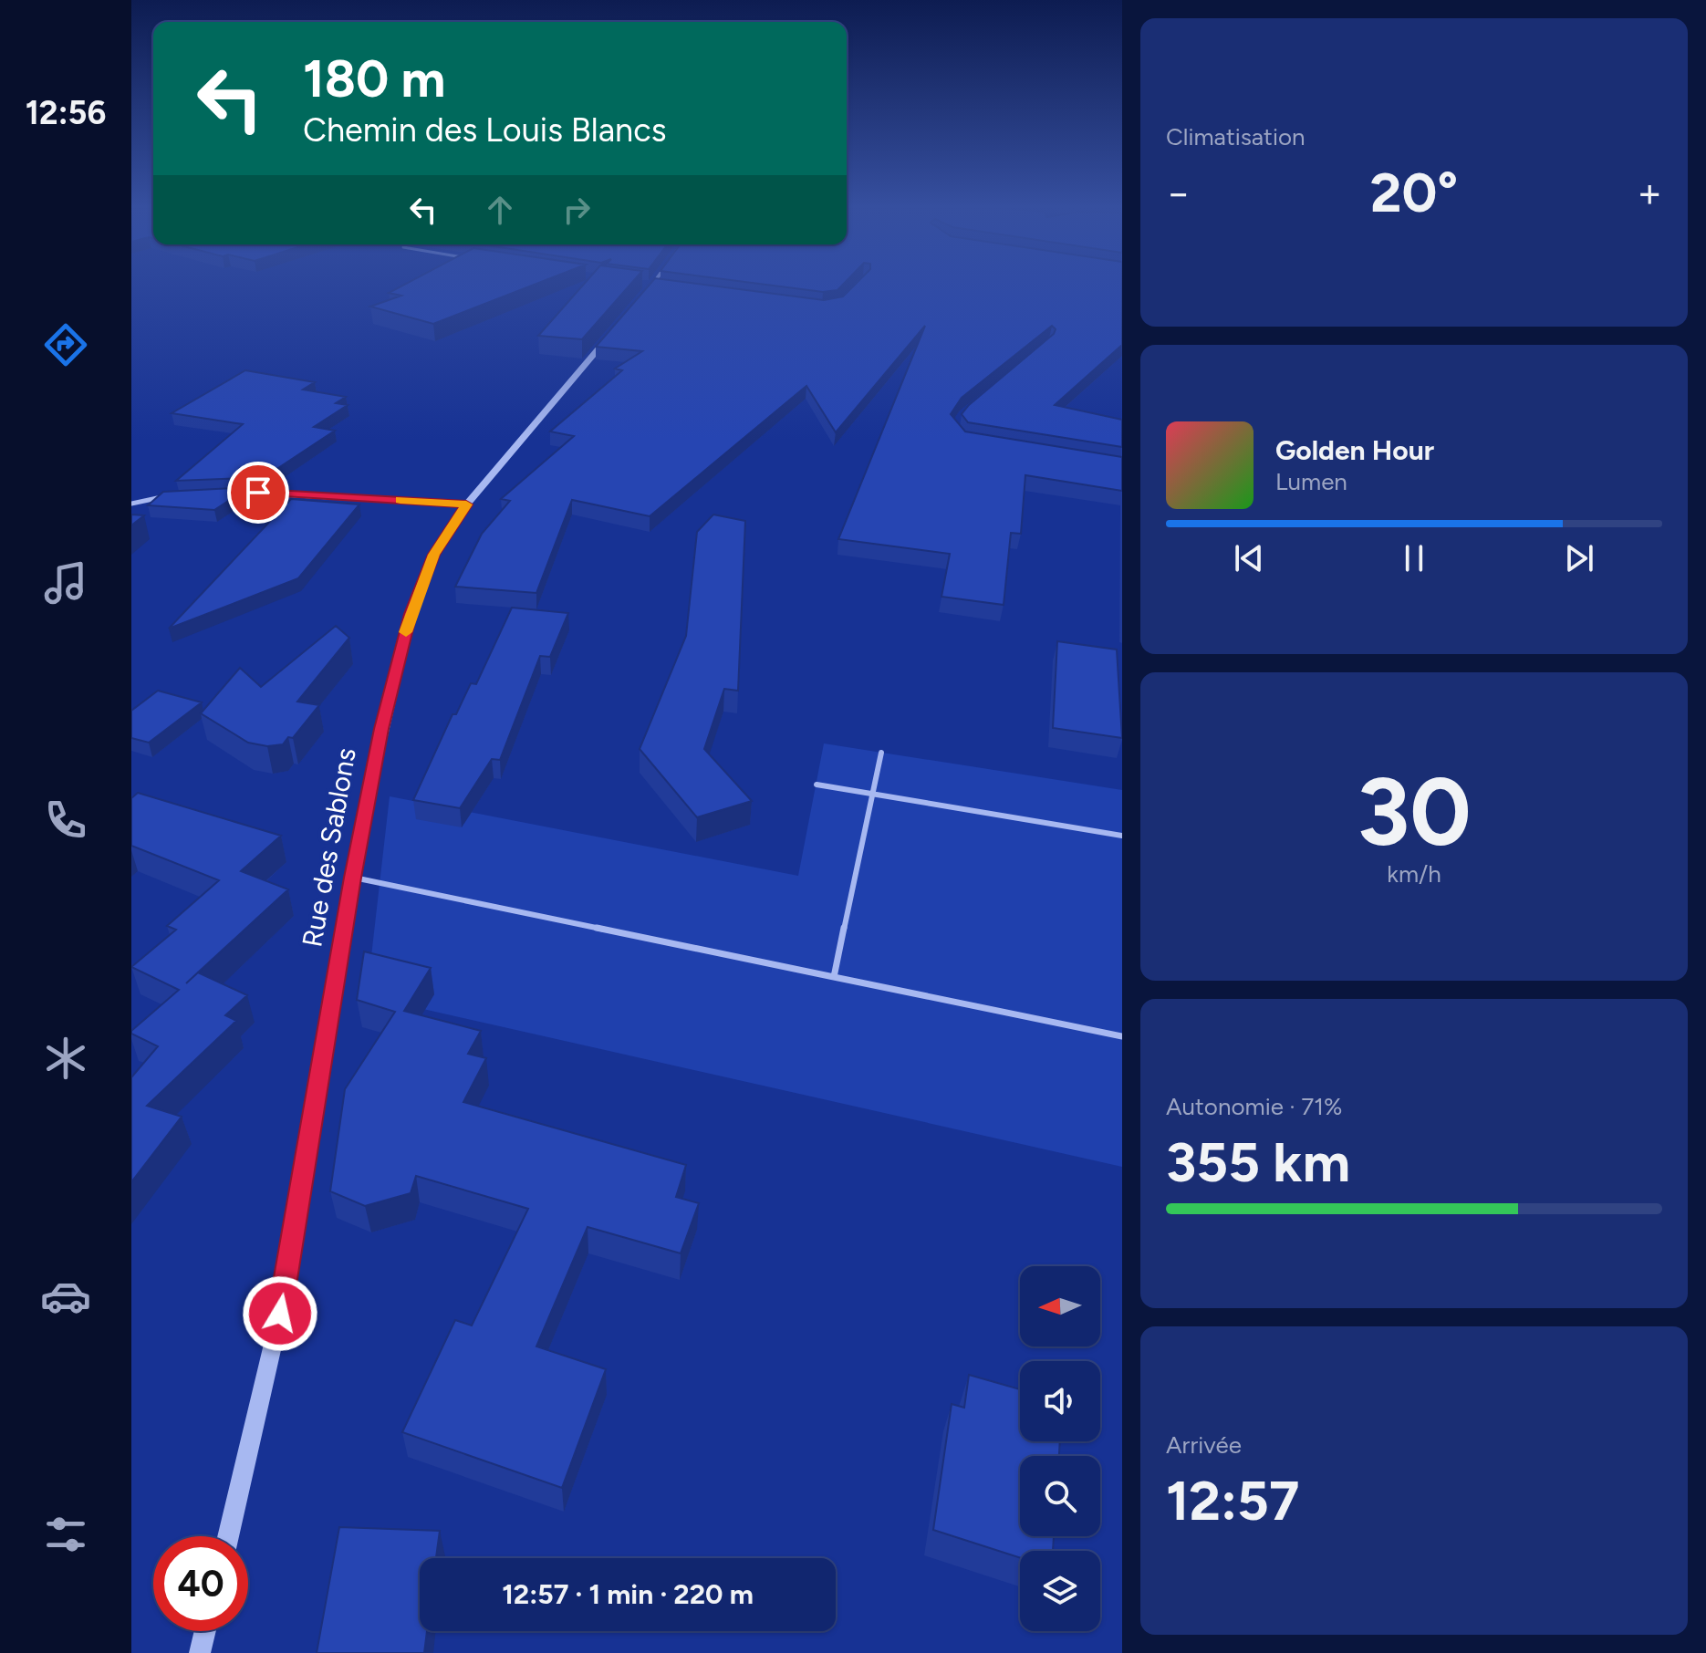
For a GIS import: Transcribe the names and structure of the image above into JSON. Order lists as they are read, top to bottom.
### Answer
{
  "streets": {
    "street": ["Rue des Sablons"]
  },
  "north": "left",
  "page": {
    "tabs": "12:56",
    "tile": [
      "Climatisation",
      ["30", "km/h"],
      ["Autonomie · 71%", "355 km"],
      ["Arrivée", "12:57"]
    ],
    "turn": ["180 m", "Chemin des Louis Blancs"],
    "heat": ["−", "20°", "+"],
    "song": ["Golden Hour", "Lumen"],
    "limit": "40",
    "trip": "12:57 · 1 min · 220 m"
  }
}
